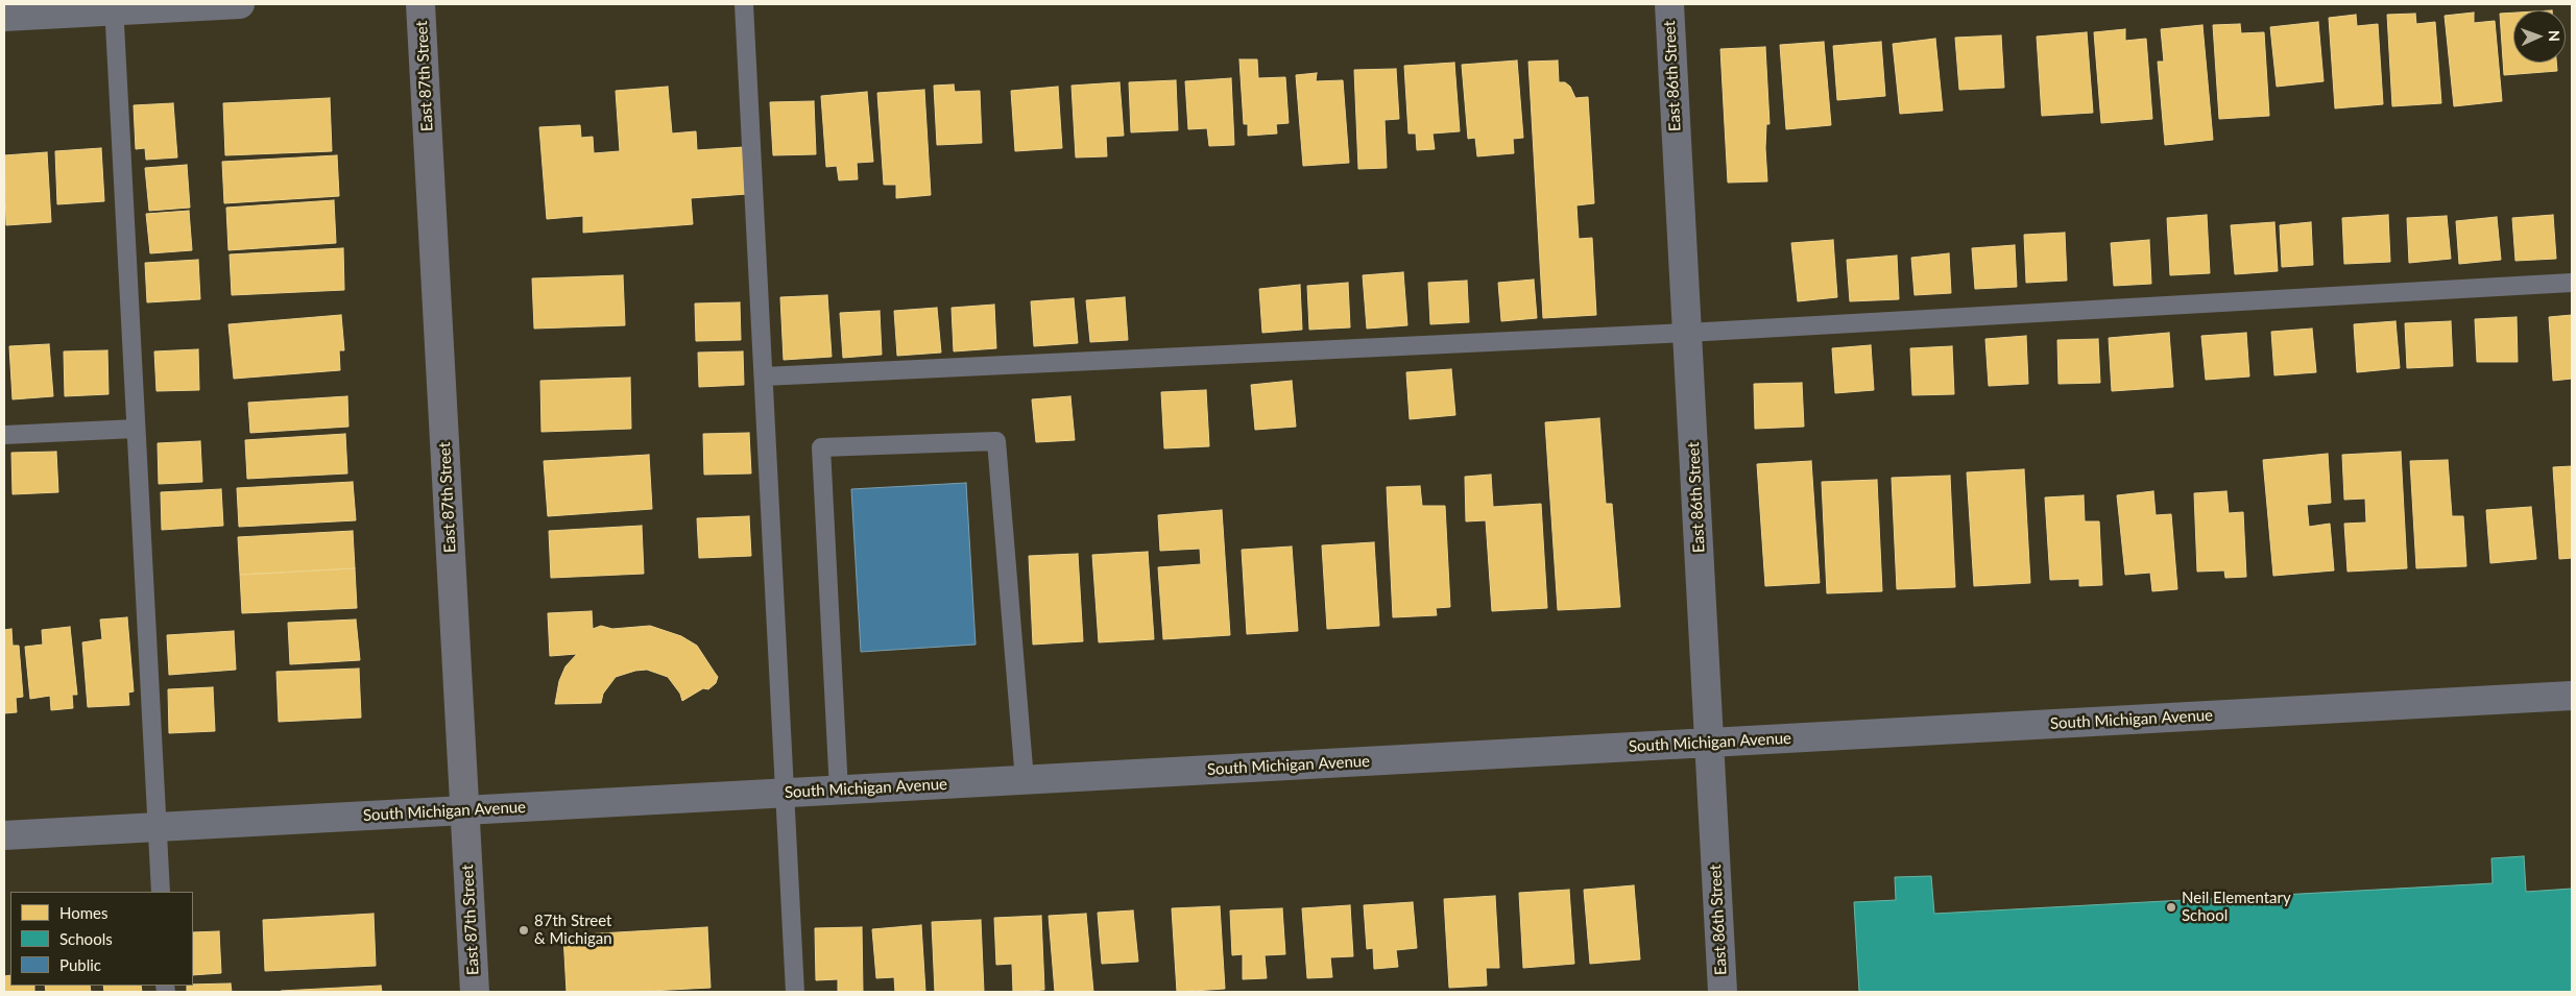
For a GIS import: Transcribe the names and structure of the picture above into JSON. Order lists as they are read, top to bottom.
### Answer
{
  "streets": {
    "main road": ["East 87th Street"],
    "street": ["East 86th Street", "South Michigan Avenue"]
  },
  "crossings": [
    ["East 87th Street", "South Michigan Avenue"],
    ["East 86th Street", "South Michigan Avenue"]
  ],
  "places": ["Neil Elementary School", "87th Street & Michigan"],
  "legend": ["Homes", "Schools", "Public"],
  "north": "right"
}
